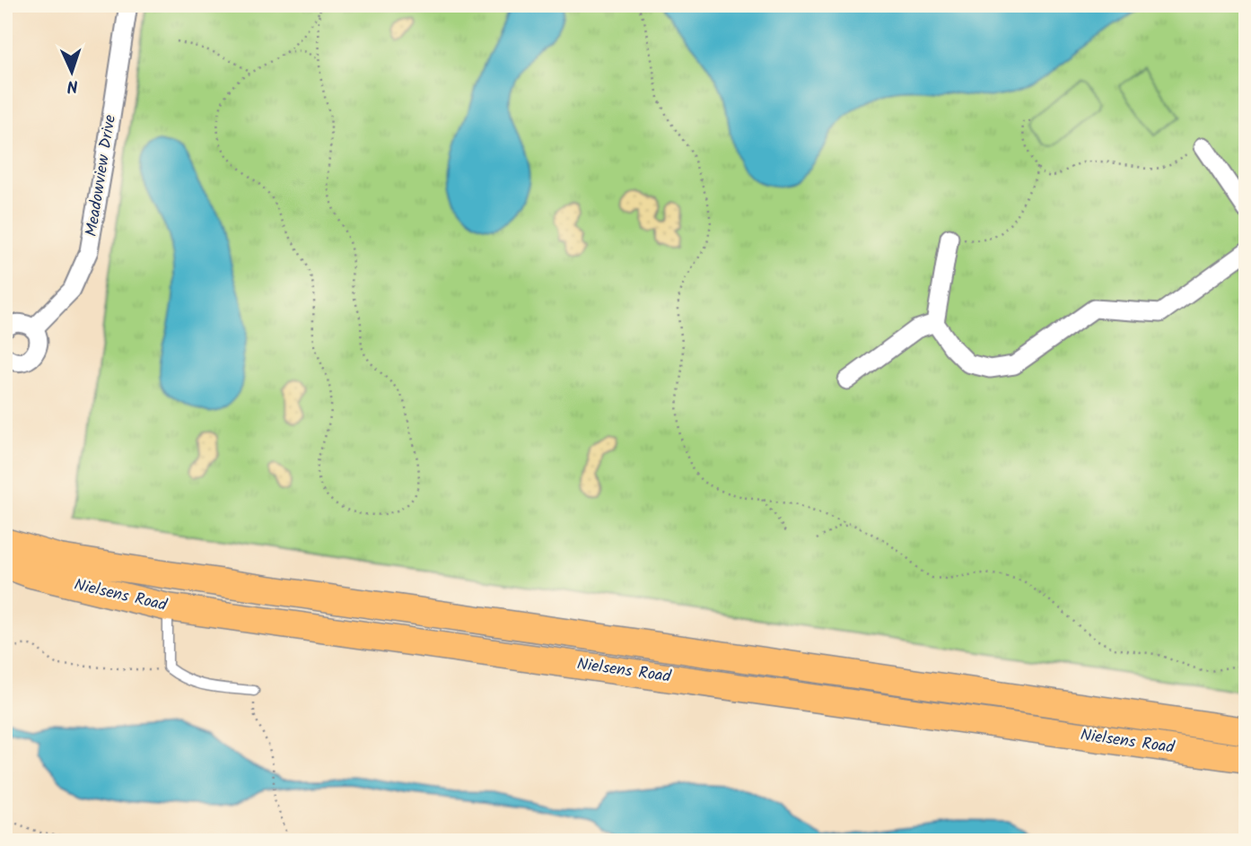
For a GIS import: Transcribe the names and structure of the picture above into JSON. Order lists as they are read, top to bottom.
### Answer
{
  "streets": {
    "main road": ["Nielsens Road"],
    "street": ["Meadowview Drive"]
  },
  "north": "bottom"
}
